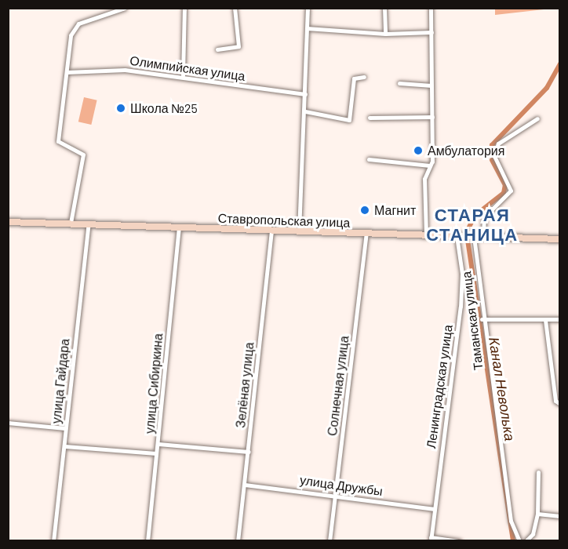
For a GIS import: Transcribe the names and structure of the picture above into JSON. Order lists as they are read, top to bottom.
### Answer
{
  "streets": {
    "main road": ["Ставропольская улица"],
    "street": [
      "Олимпийская улица",
      "Таманская улица",
      "улица Гайдара",
      "улица Сибиркина",
      "Зелёная улица",
      "Солнечная улица",
      "Ленинградская улица",
      "улица Дружбы"
    ]
  },
  "crossings": [
    ["Ставропольская улица", "Таманская улица"],
    ["Ставропольская улица", "улица Гайдара"],
    ["Ставропольская улица", "улица Сибиркина"],
    ["Ставропольская улица", "Зелёная улица"],
    ["Ставропольская улица", "Солнечная улица"],
    ["Ставропольская улица", "Ленинградская улица"],
    ["Зелёная улица", "улица Дружбы"],
    ["Солнечная улица", "улица Дружбы"],
    ["Ленинградская улица", "улица Дружбы"]
  ],
  "districts": ["СТАРАЯ СТАНИЦА"],
  "water": ["Канал Неволька"],
  "places": ["Школа №25", "Амбулатория", "Магнит"]
}
